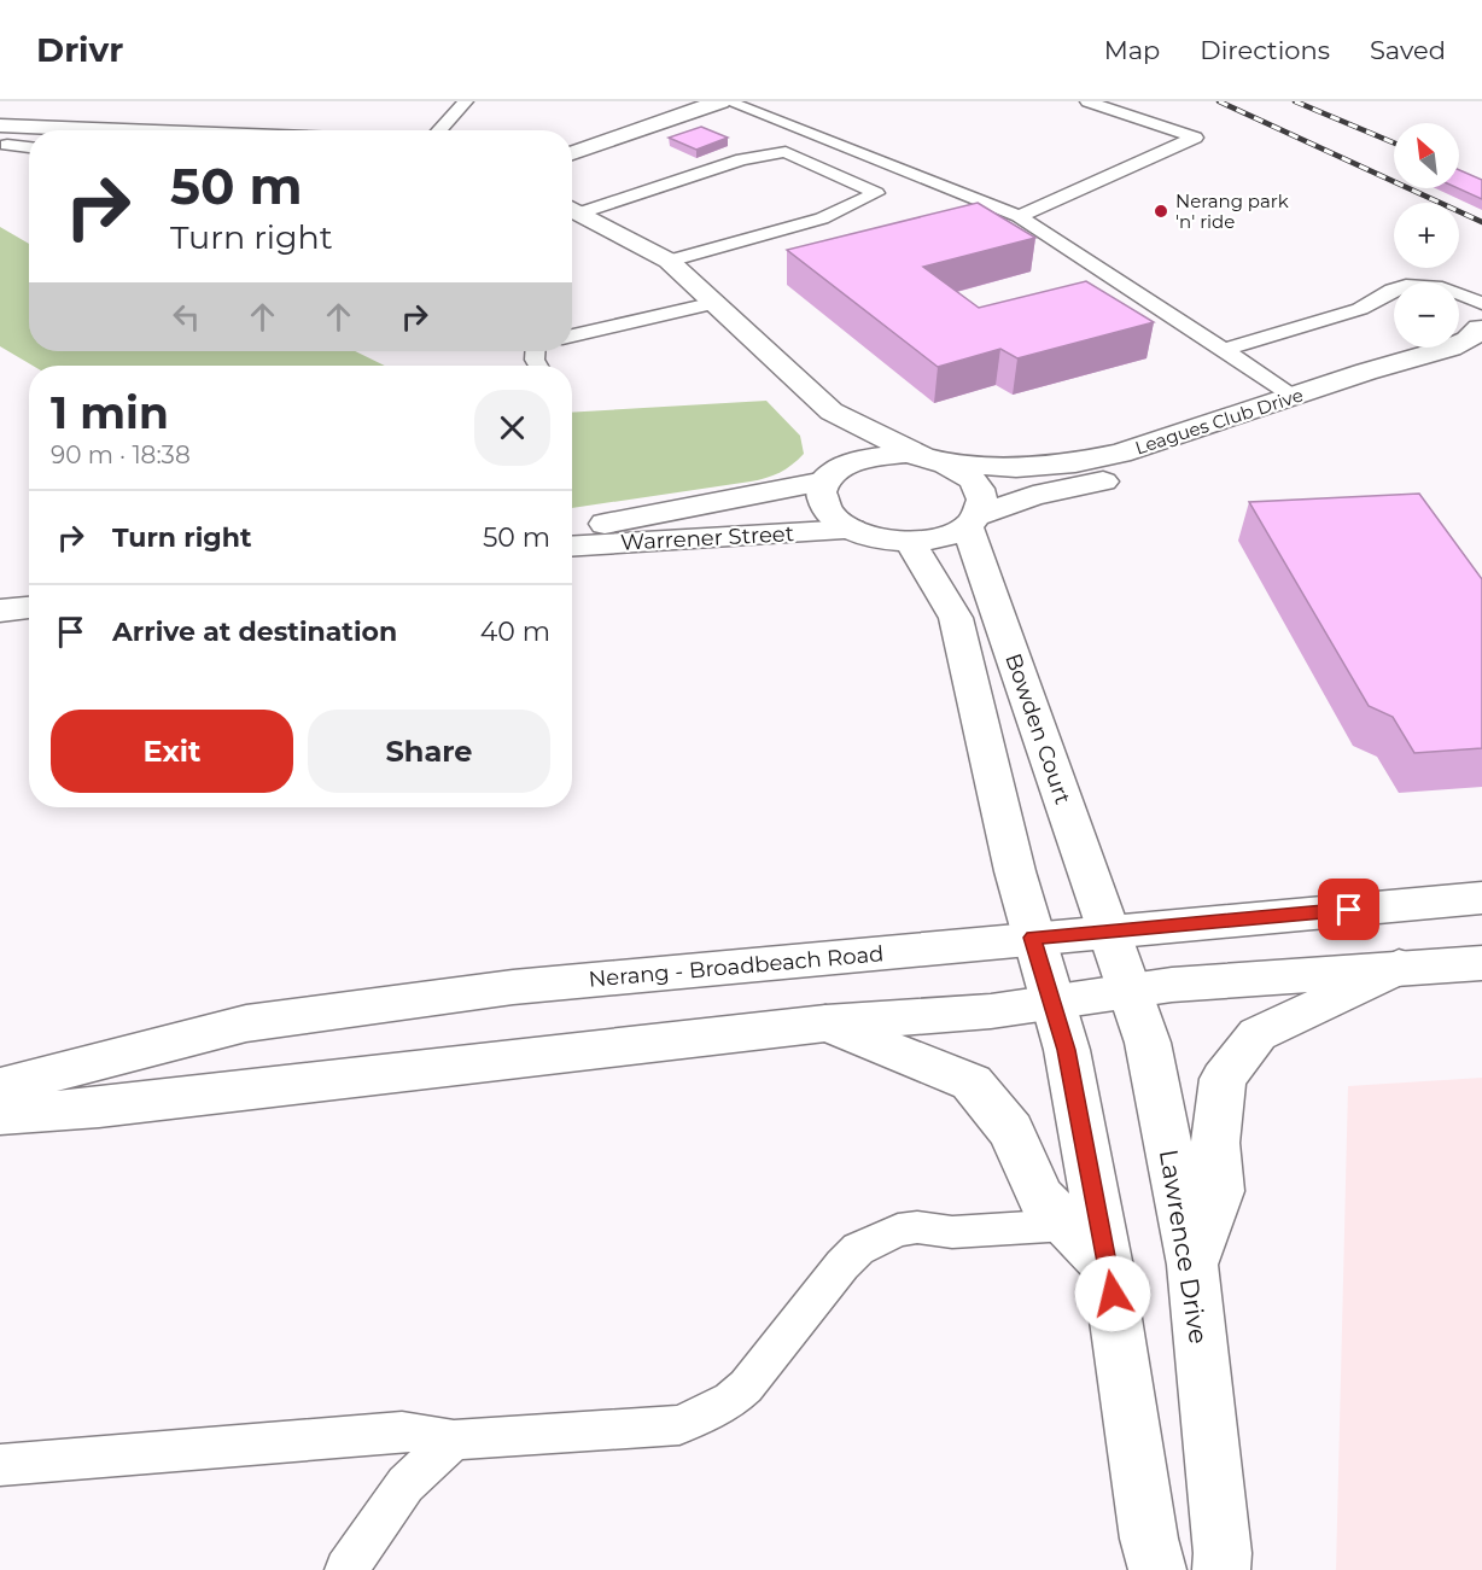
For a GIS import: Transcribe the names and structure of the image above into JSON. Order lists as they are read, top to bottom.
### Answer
{
  "streets": {
    "street": [
      "Leagues Club Drive",
      "Warrener Street",
      "Bowden Court",
      "Nerang - Broadbeach Road",
      "Lawrence Drive"
    ]
  },
  "crossings": [
    ["Leagues Club Drive", "Warrener Street"],
    ["Leagues Club Drive", "Bowden Court"],
    ["Bowden Court", "Nerang - Broadbeach Road"],
    ["Bowden Court", "Lawrence Drive"],
    ["Nerang - Broadbeach Road", "Lawrence Drive"]
  ],
  "places": ["Nerang park 'n' ride"],
  "north": "top left",
  "page": {
    "header": "Drivr",
    "nav": ["Map", "Directions", "Saved"],
    "map_buttons": ["+", "−"],
    "turn": ["50 m", "Turn right"],
    "heading": ["1 min", "90 m · 18:38"],
    "list": [
      {
        "name": "Turn right",
        "value": "50 m"
      },
      {
        "name": "Arrive at destination",
        "value": "40 m"
      }
    ],
    "buttons": ["Exit", "Share"]
  }
}
